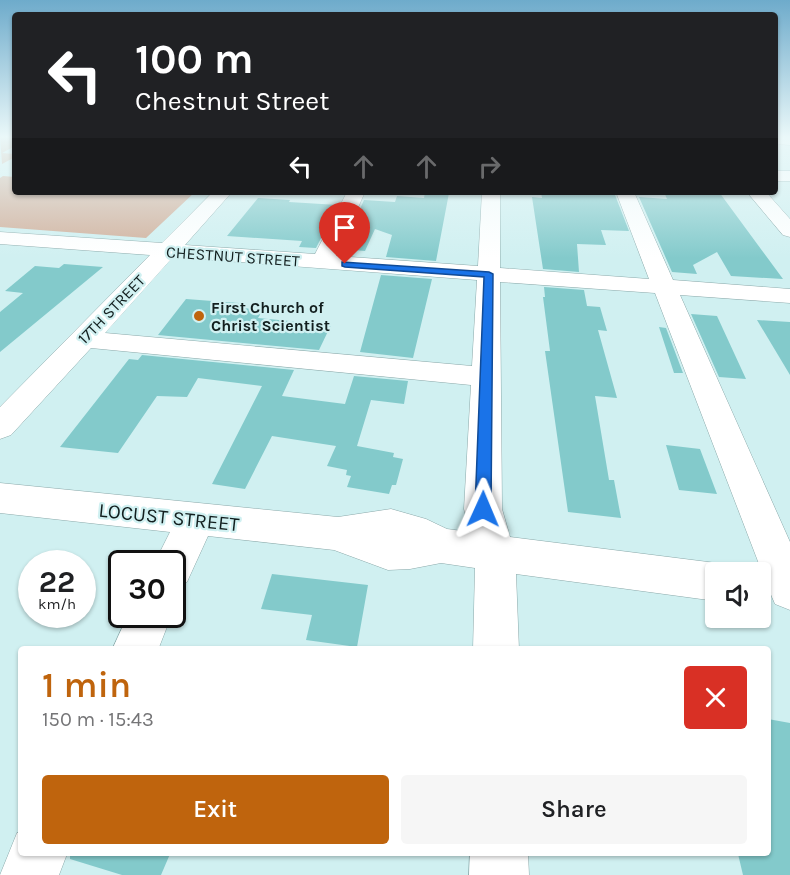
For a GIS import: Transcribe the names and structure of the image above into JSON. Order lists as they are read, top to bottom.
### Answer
{
  "streets": {
    "street": ["CHESTNUT STREET", "17TH STREET", "LOCUST STREET"]
  },
  "crossings": [
    ["CHESTNUT STREET", "17TH STREET"]
  ],
  "places": ["First Church of Christ Scientist"],
  "page": {
    "turn": ["100 m", "Chestnut Street"],
    "speed": "22 km/h",
    "limit": "30",
    "heading": ["1 min", "150 m · 15:43"],
    "buttons": ["Exit", "Share"]
  }
}
